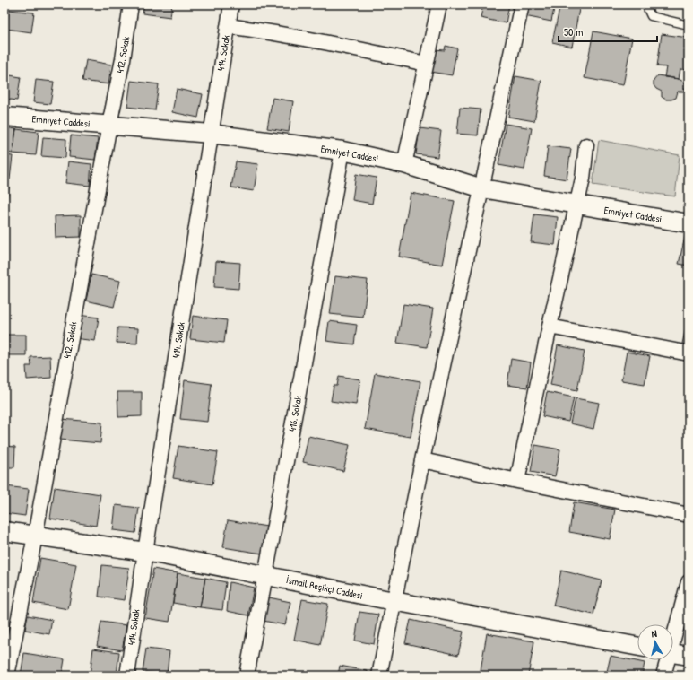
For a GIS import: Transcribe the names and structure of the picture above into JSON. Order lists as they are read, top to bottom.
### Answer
{
  "streets": {
    "street": [
      "414. Sokak",
      "412. Sokak",
      "Emniyet Caddesi",
      "416. Sokak",
      "İsmail Beşikçi Caddesi"
    ]
  },
  "crossings": [
    ["414. Sokak", "Emniyet Caddesi"],
    ["414. Sokak", "İsmail Beşikçi Caddesi"],
    ["412. Sokak", "Emniyet Caddesi"],
    ["412. Sokak", "İsmail Beşikçi Caddesi"],
    ["Emniyet Caddesi", "416. Sokak"],
    ["416. Sokak", "İsmail Beşikçi Caddesi"]
  ],
  "scale_bar": "50 m",
  "north": "top"
}
